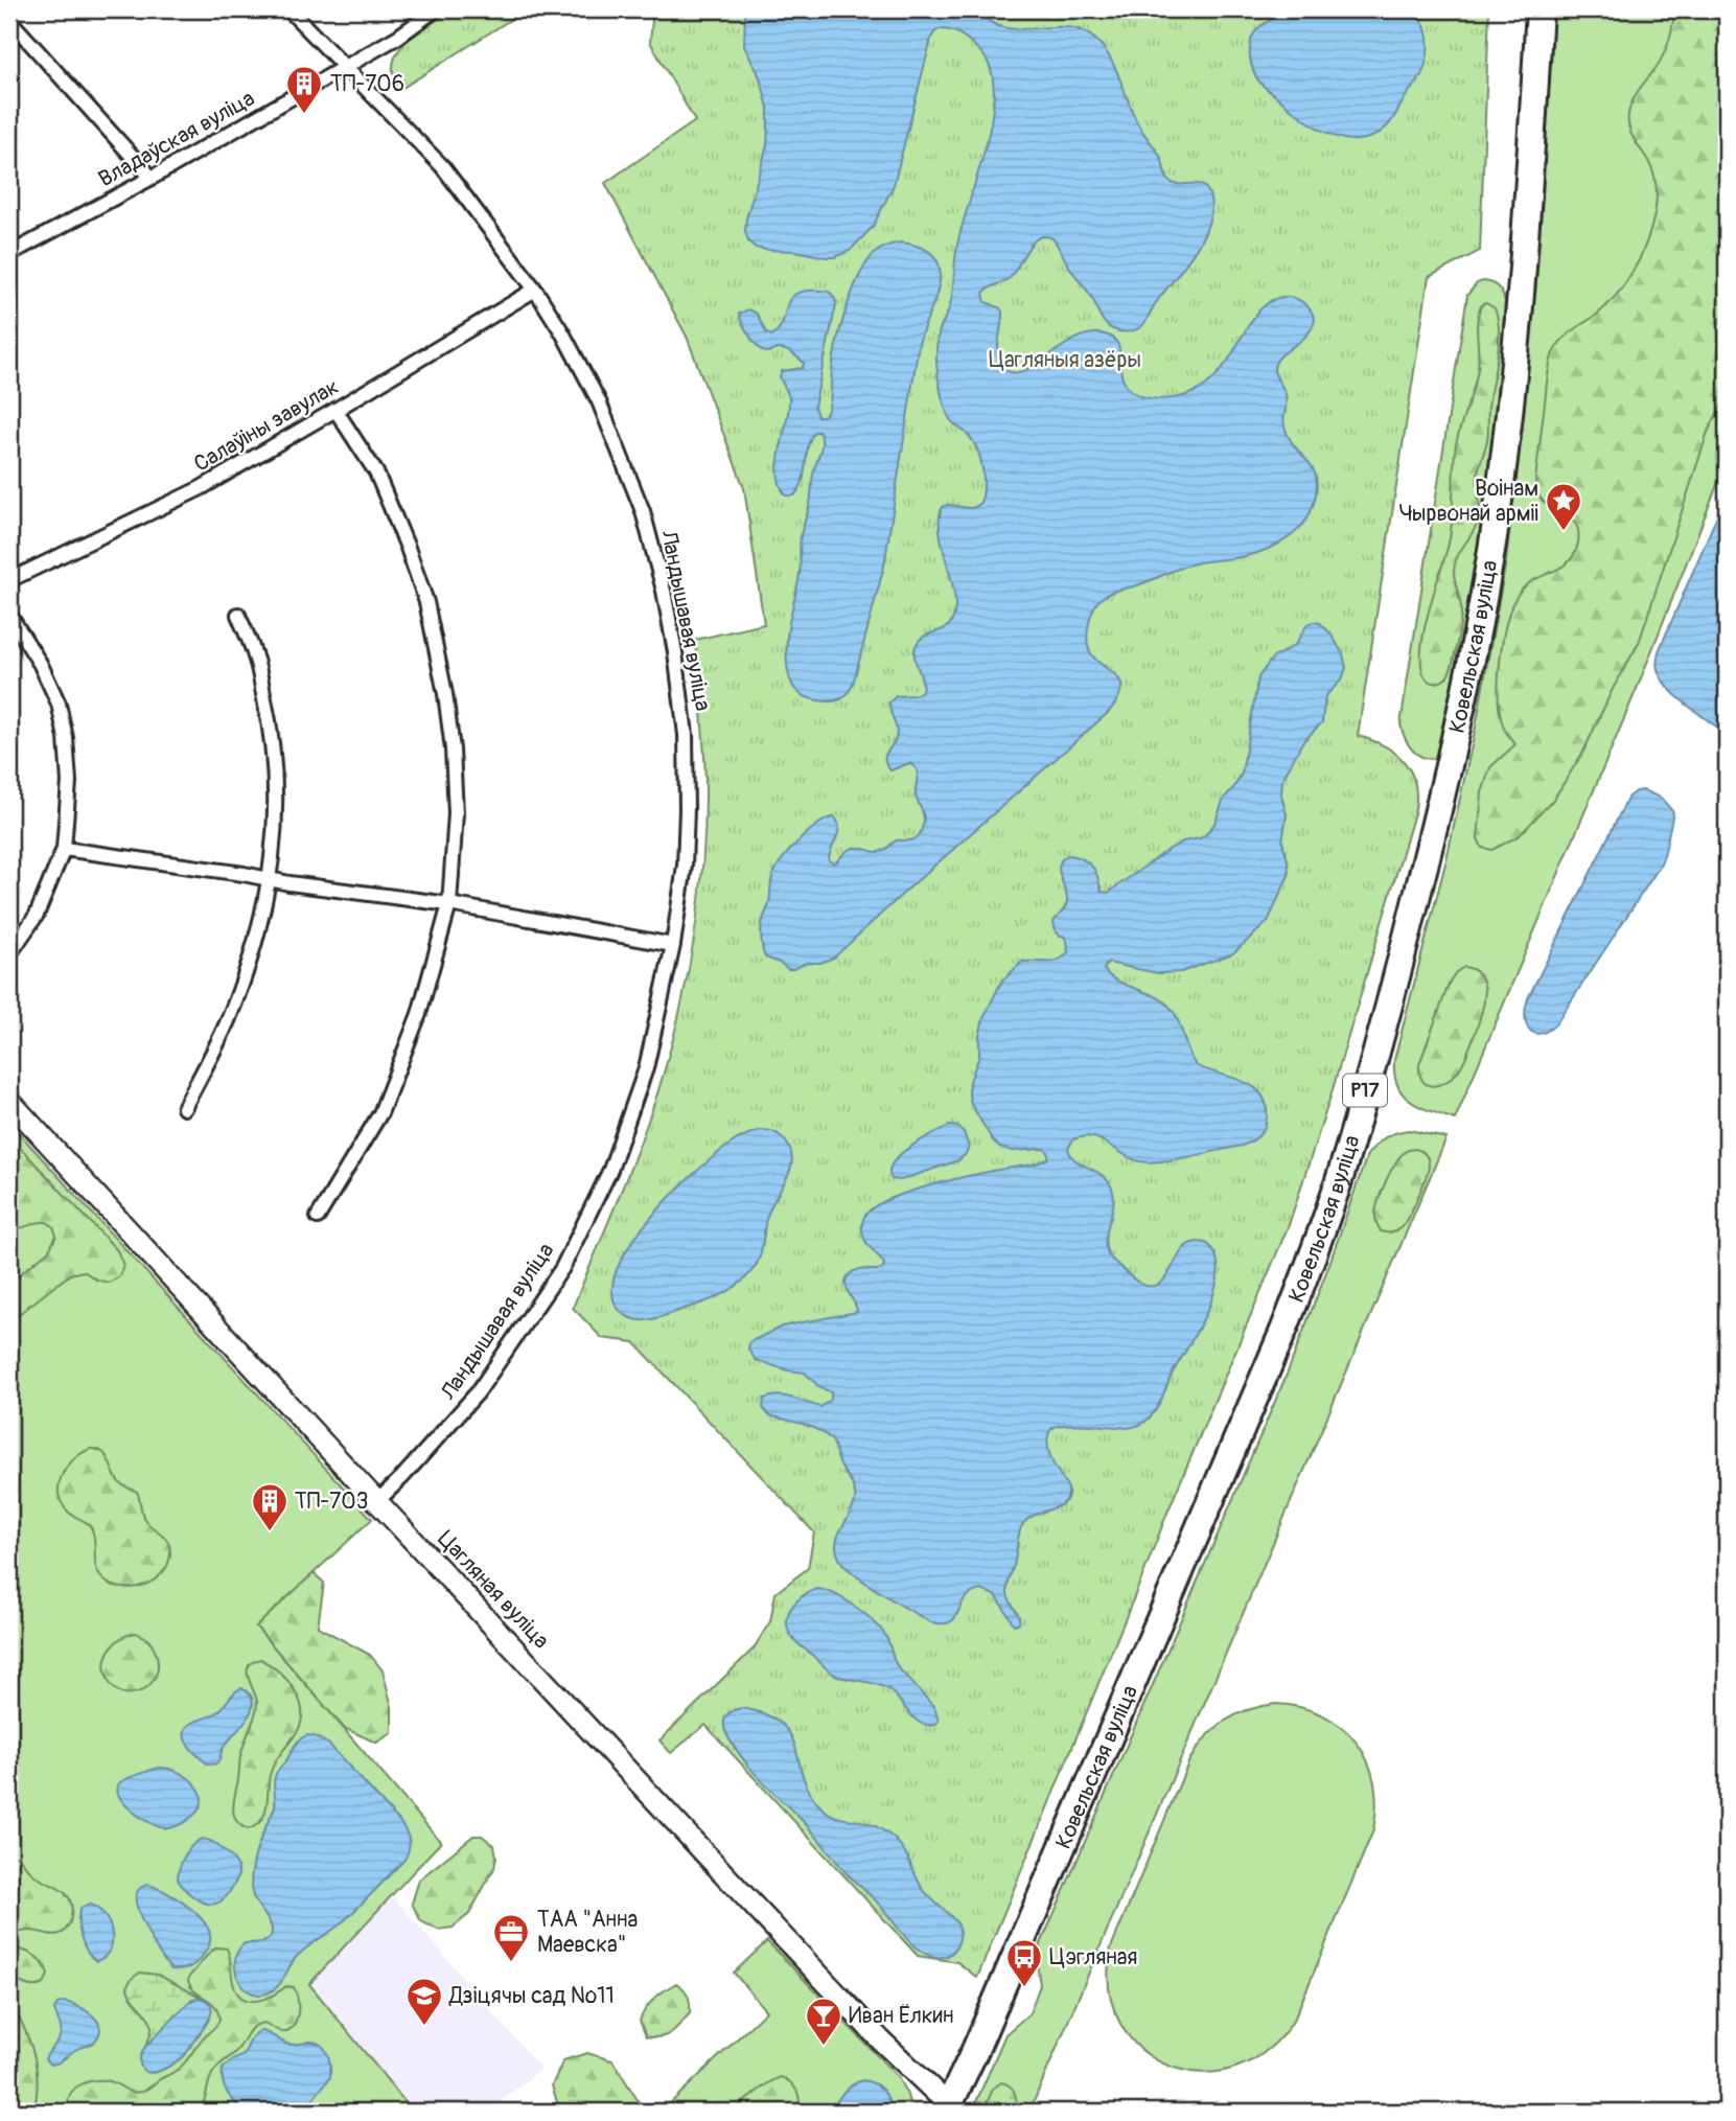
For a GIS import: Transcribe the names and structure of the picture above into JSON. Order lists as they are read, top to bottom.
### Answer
{
  "streets": {
    "highway": ["Ковельская вуліца", "Р17"],
    "street": [
      "Владаўская вуліца",
      "Салаўіны завулак",
      "Ландышавая вуліца",
      "Цагляная вуліца"
    ]
  },
  "crossings": [
    ["Владаўская вуліца", "Ландышавая вуліца"],
    ["Салаўіны завулак", "Ландышавая вуліца"],
    ["Ландышавая вуліца", "Цагляная вуліца"],
    ["Ковельская вуліца", "Цагляная вуліца"]
  ],
  "parks": ["Цагляныя азёры"],
  "places": {
    "building": ["ТП-706", "ТП-703"],
    "place": ["Воінам Чырвонай арміі"],
    "office": ["ТАА \"Анна Маевска\""],
    "bus stop": ["Цэгляная"],
    "school or university": ["Дзіцячы сад №11"],
    "bar": ["Иван Ёлкин"]
  }
}
